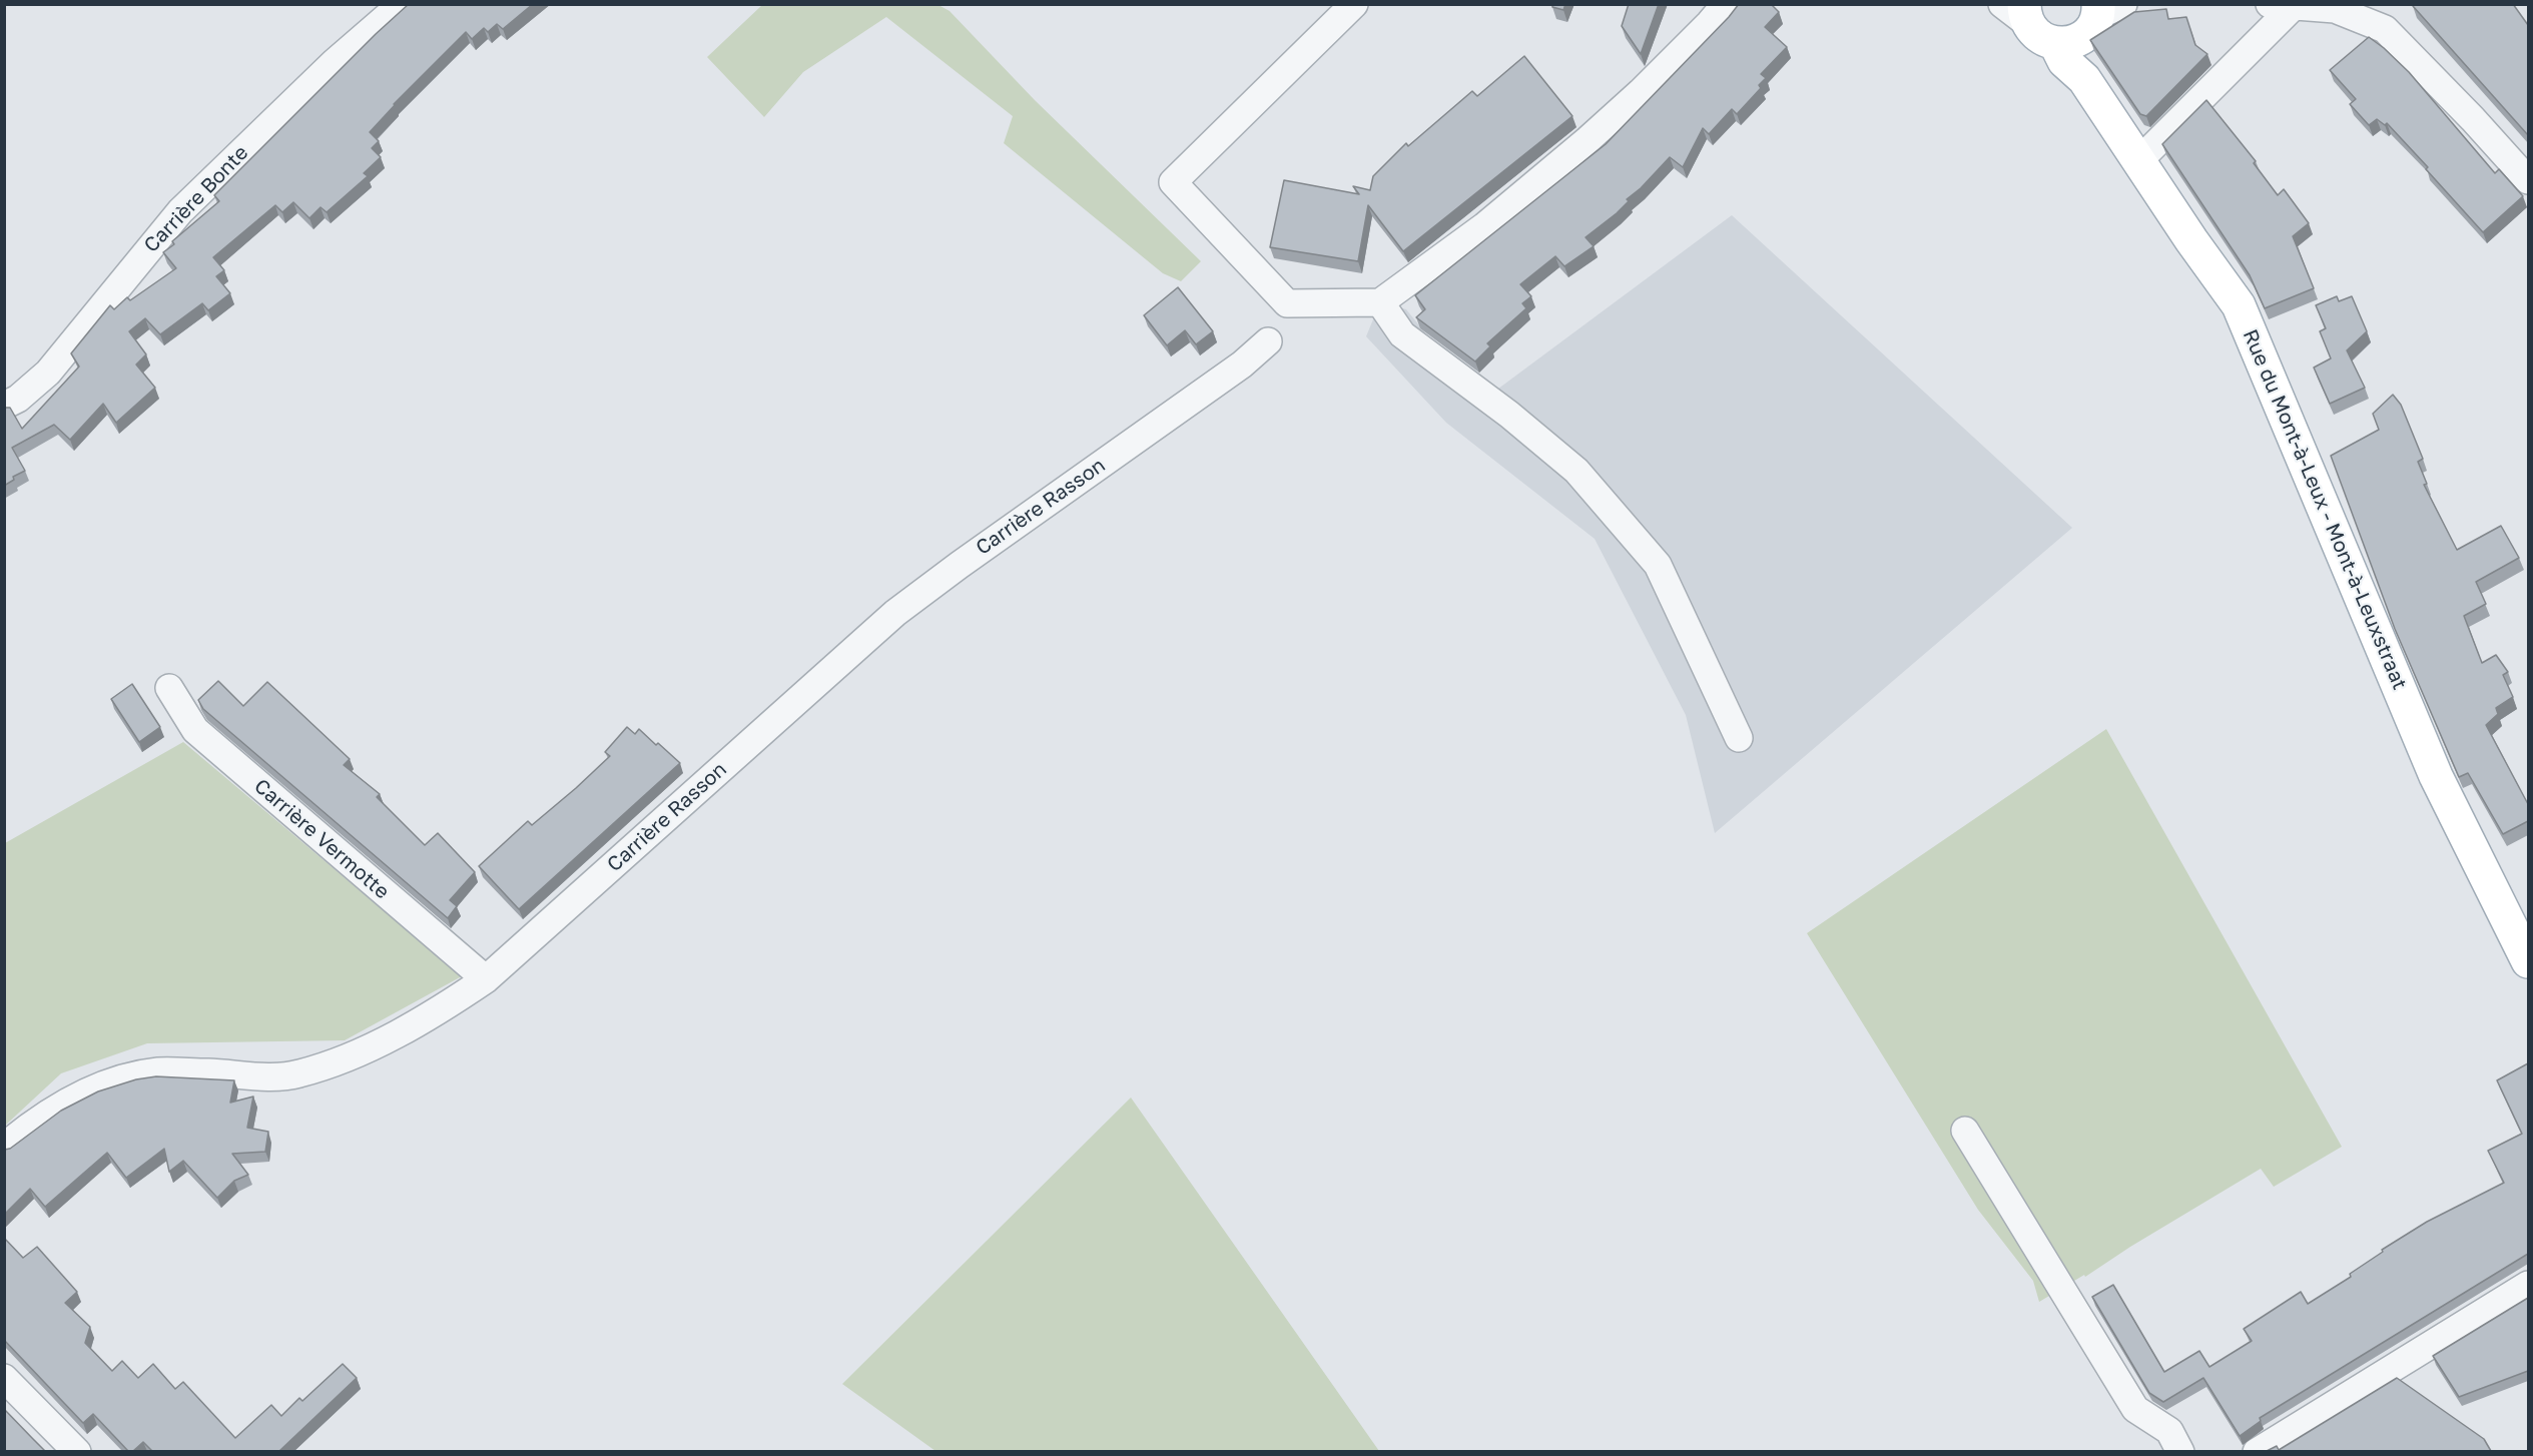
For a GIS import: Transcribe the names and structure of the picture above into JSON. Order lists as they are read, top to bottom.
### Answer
{
  "streets": {
    "main road": ["Rue du Mont-à-Leux - Mont-à-Leuxstraat"],
    "street": ["Carrière Bonte", "Carrière Rasson", "Carrière Vermotte"]
  },
  "crossings": [
    ["Carrière Rasson", "Carrière Vermotte"]
  ]
}
